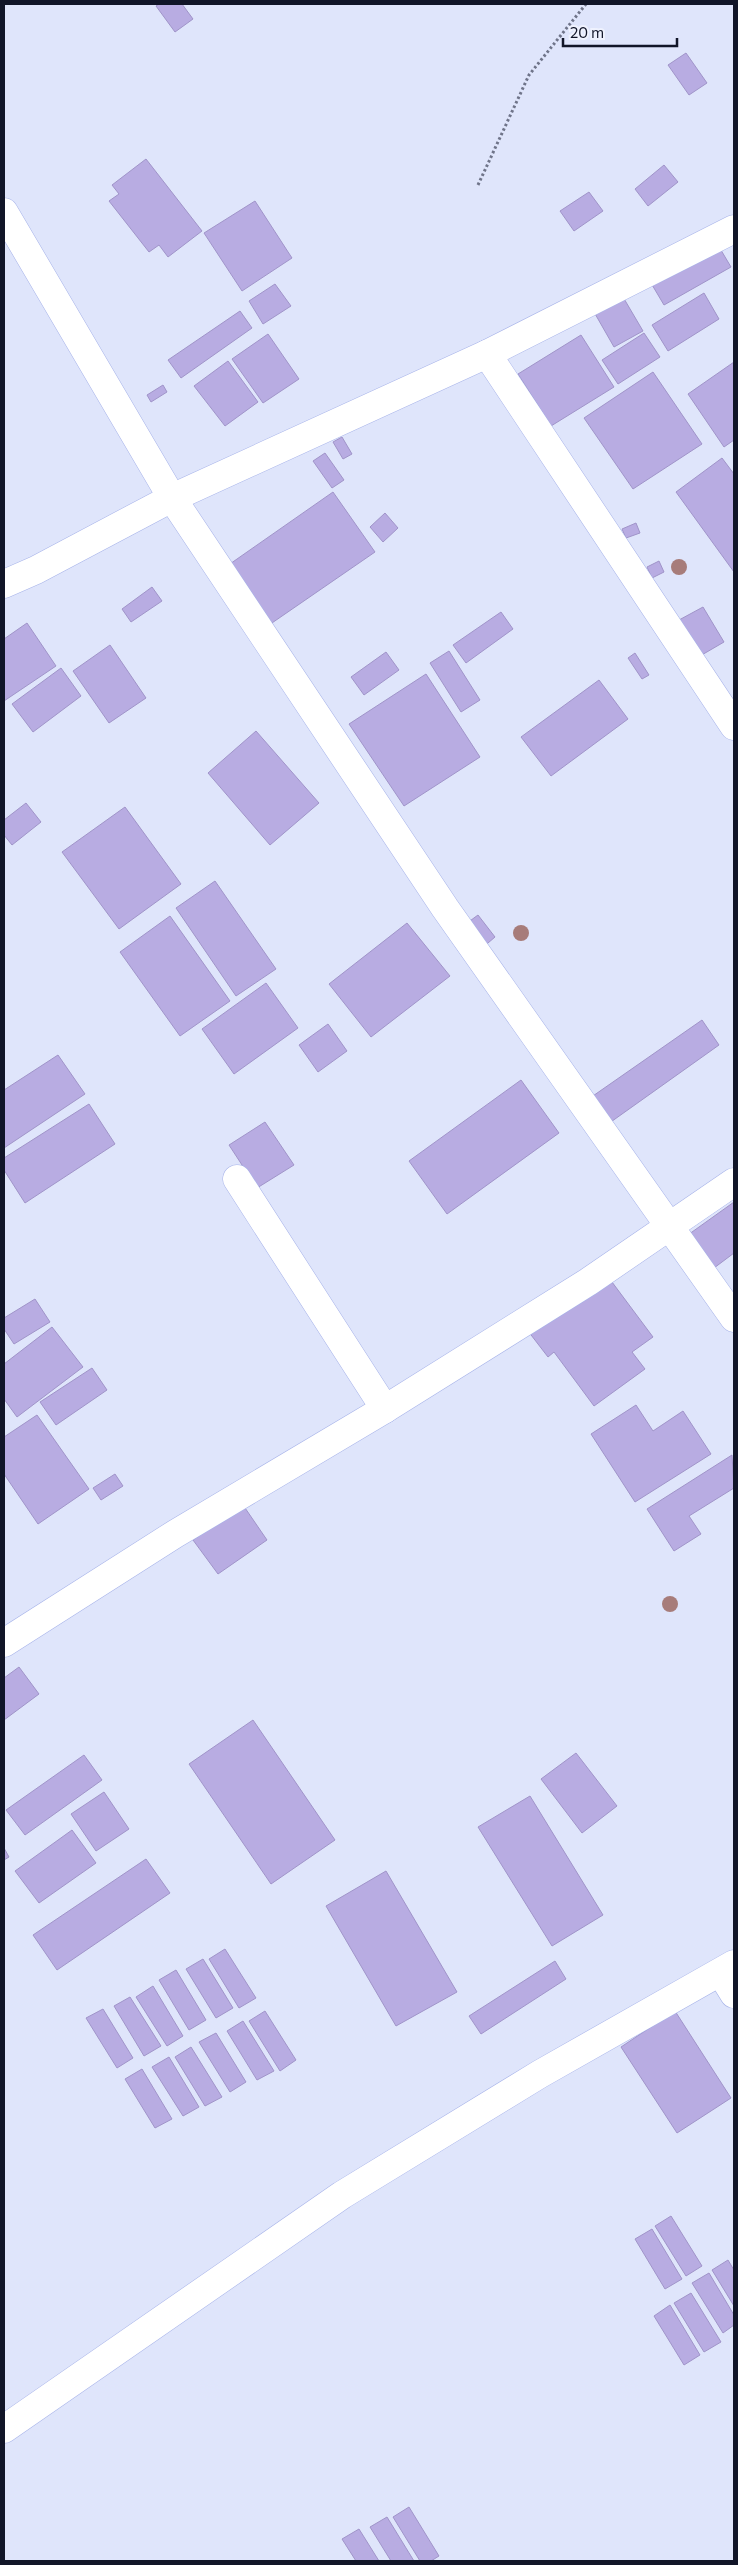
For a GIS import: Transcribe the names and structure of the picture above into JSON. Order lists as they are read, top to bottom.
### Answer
{
  "scale_bar": "20 m"
}
